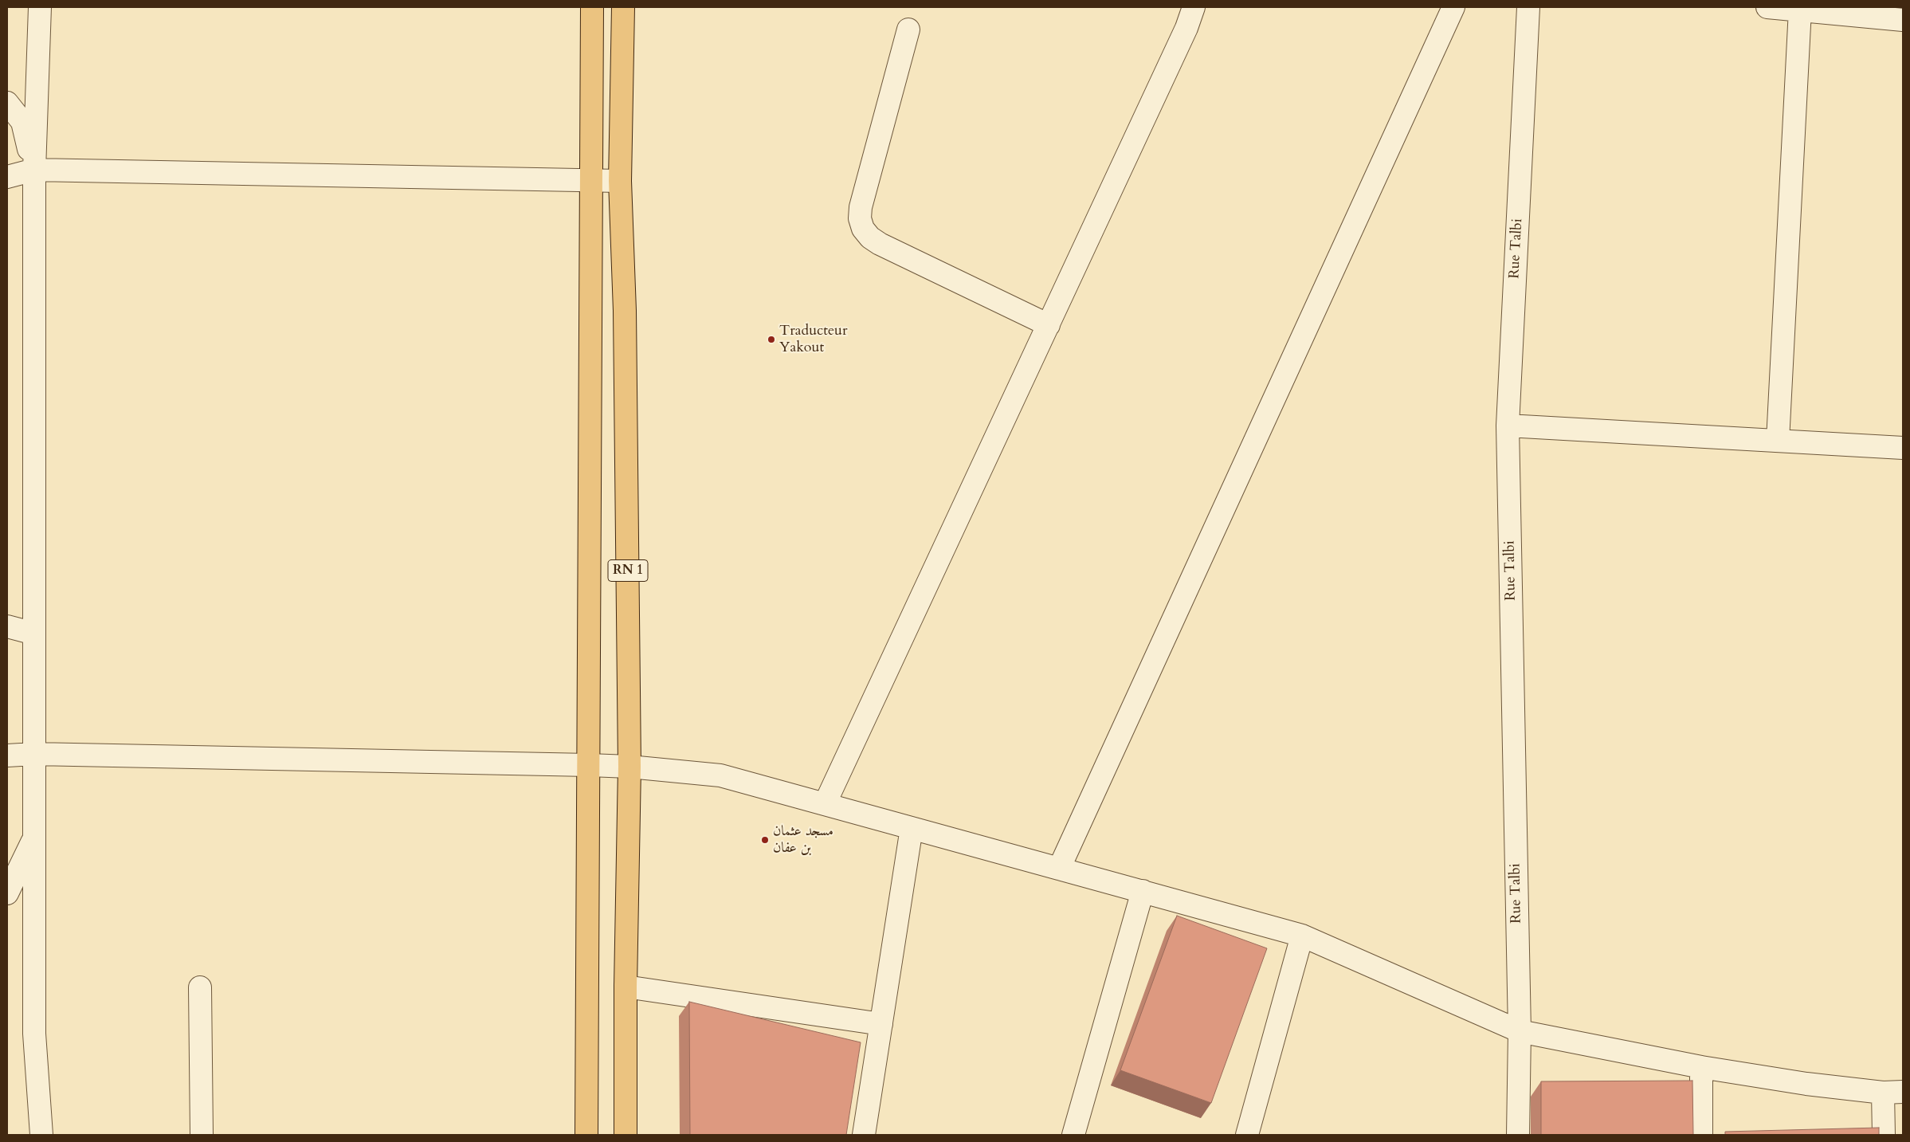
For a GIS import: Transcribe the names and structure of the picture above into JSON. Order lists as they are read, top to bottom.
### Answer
{
  "streets": {
    "main road": ["RN 1"],
    "street": ["Rue Talbi"]
  },
  "places": ["Traducteur Yakout", "مسجد عثمان بن عفان"]
}
